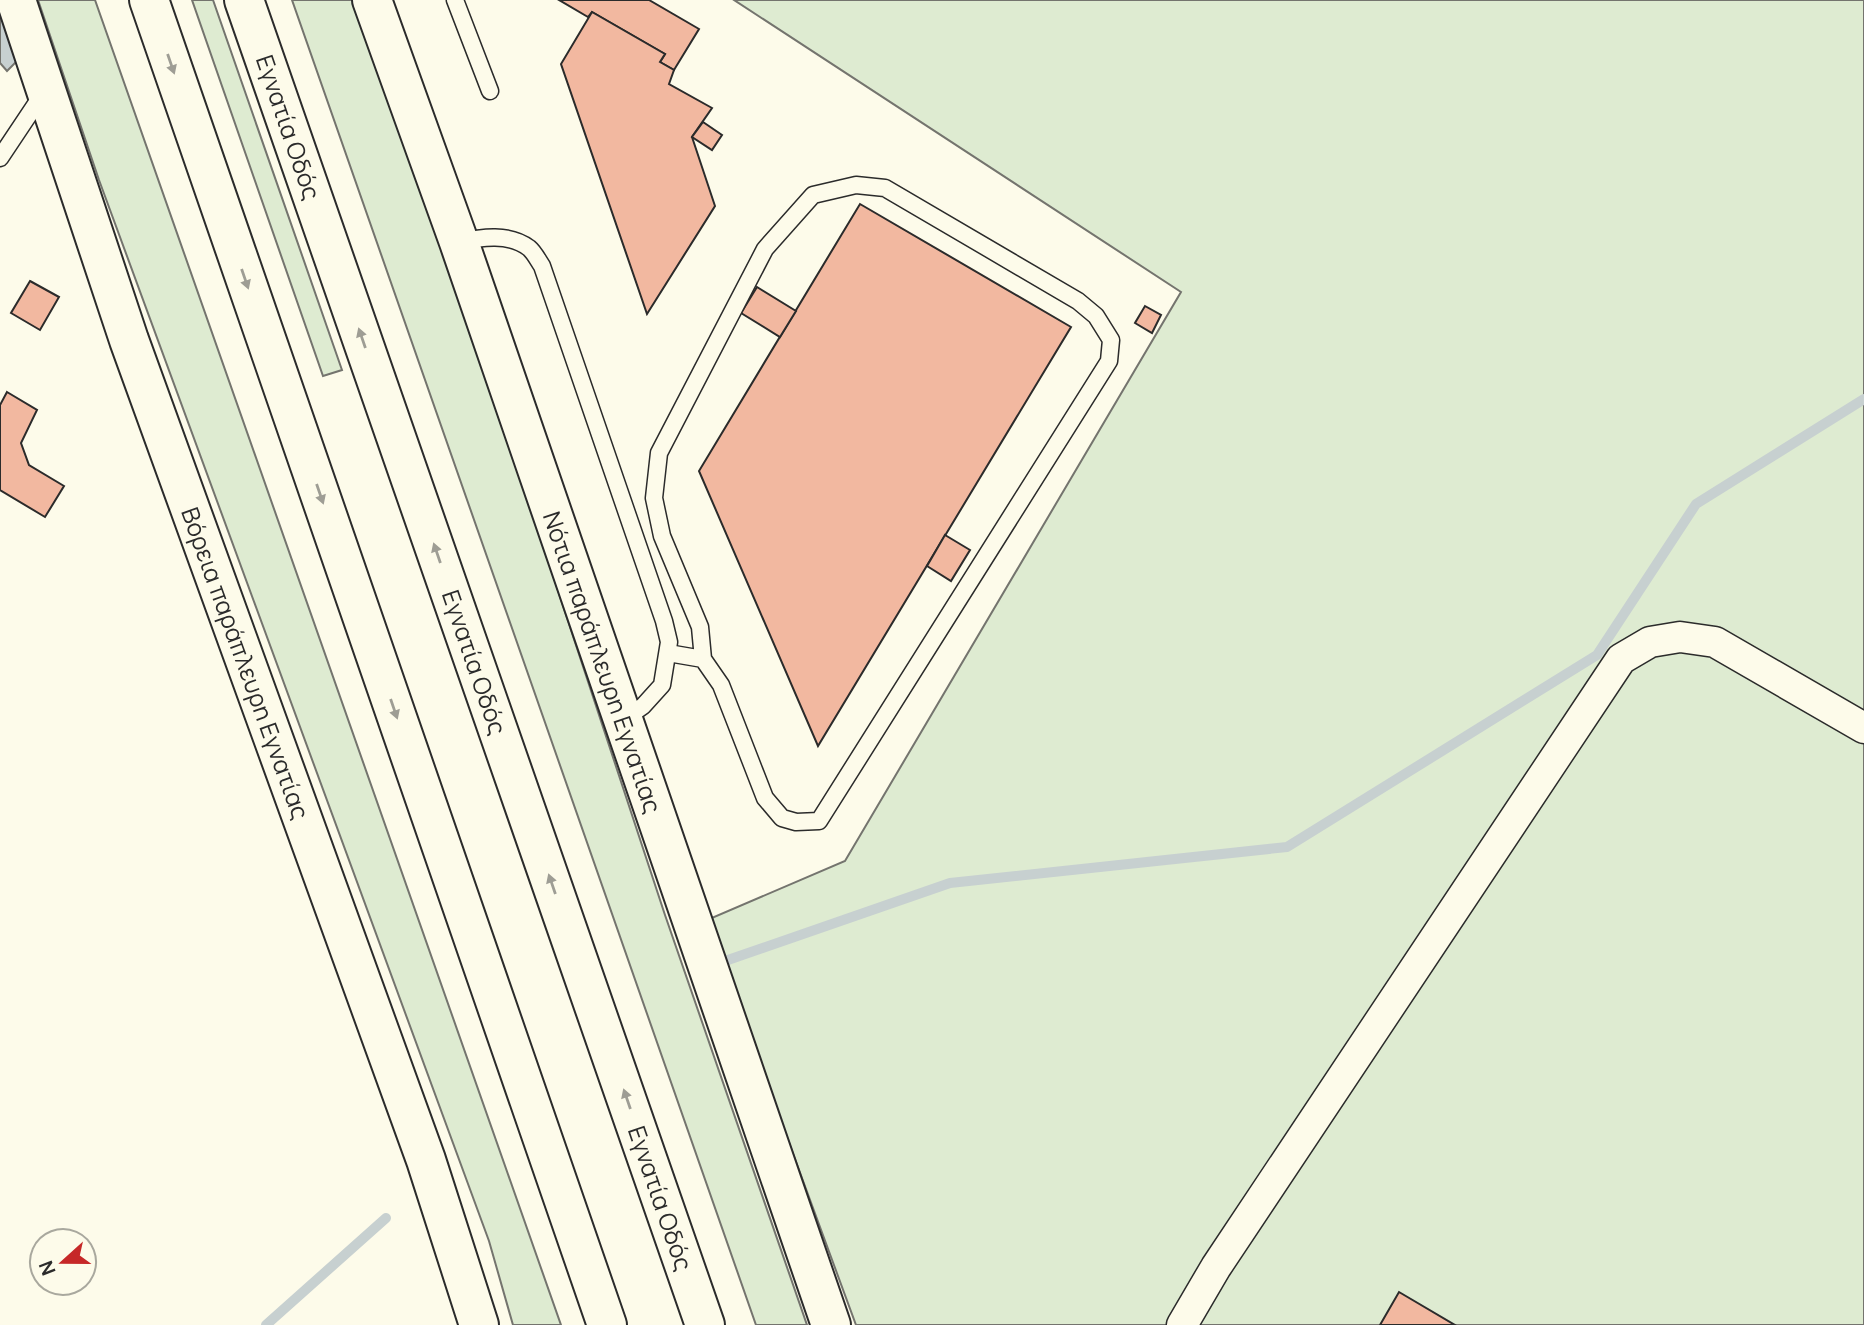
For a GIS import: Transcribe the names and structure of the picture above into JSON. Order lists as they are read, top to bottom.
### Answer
{
  "streets": {
    "main road": ["Εγνατία Οδός", "Νότια παράπλευρη Εγνατίας", "Βόρεια παράπλευρη Εγνατίας"]
  },
  "north": "left"
}
